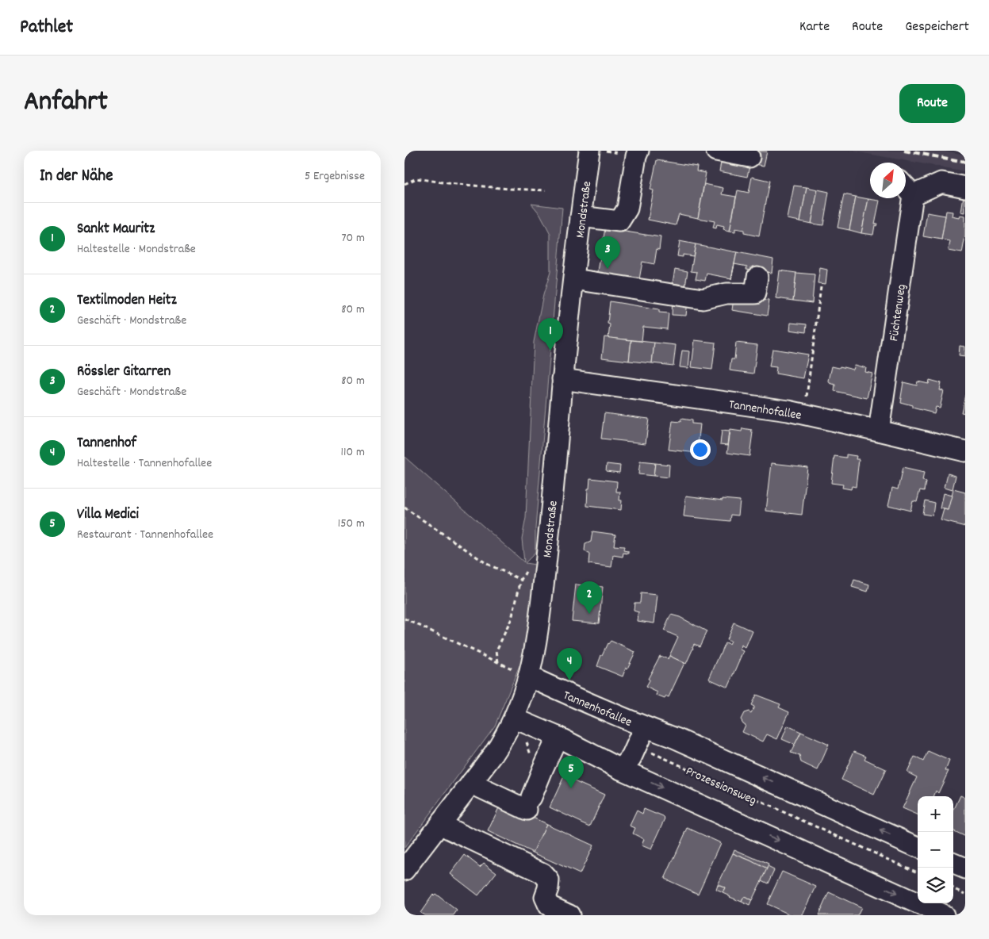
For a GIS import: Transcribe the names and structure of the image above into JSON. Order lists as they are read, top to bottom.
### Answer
{
  "streets": {
    "street": [
      "Mondstraße",
      "Füchtenweg",
      "Tannenhofallee",
      "Prozessionsweg"
    ]
  },
  "crossings": [
    ["Mondstraße", "Tannenhofallee"],
    ["Füchtenweg", "Tannenhofallee"],
    ["Tannenhofallee", "Prozessionsweg"]
  ],
  "north": "top right",
  "page": {
    "header": "Pathlet",
    "nav": ["Karte", "Route", "Gespeichert"],
    "title": "Anfahrt",
    "buttons": "Route",
    "heading": ["In der Nähe", "5 Ergebnisse"],
    "list": [
      {
        "mark": "1",
        "name": "Sankt Mauritz",
        "note": "Haltestelle · Mondstraße",
        "value": "70 m"
      },
      {
        "mark": "2",
        "name": "Textilmoden Heitz",
        "note": "Geschäft · Mondstraße",
        "value": "80 m"
      },
      {
        "mark": "3",
        "name": "Rössler Gitarren",
        "note": "Geschäft · Mondstraße",
        "value": "80 m"
      },
      {
        "mark": "4",
        "name": "Tannenhof",
        "note": "Haltestelle · Tannenhofallee",
        "value": "110 m"
      },
      {
        "mark": "5",
        "name": "Villa Medici",
        "note": "Restaurant · Tannenhofallee",
        "value": "150 m"
      }
    ],
    "pins": [
      "3",
      "1",
      "2",
      "4",
      "5"
    ],
    "map_buttons": ["+", "−"]
  }
}
